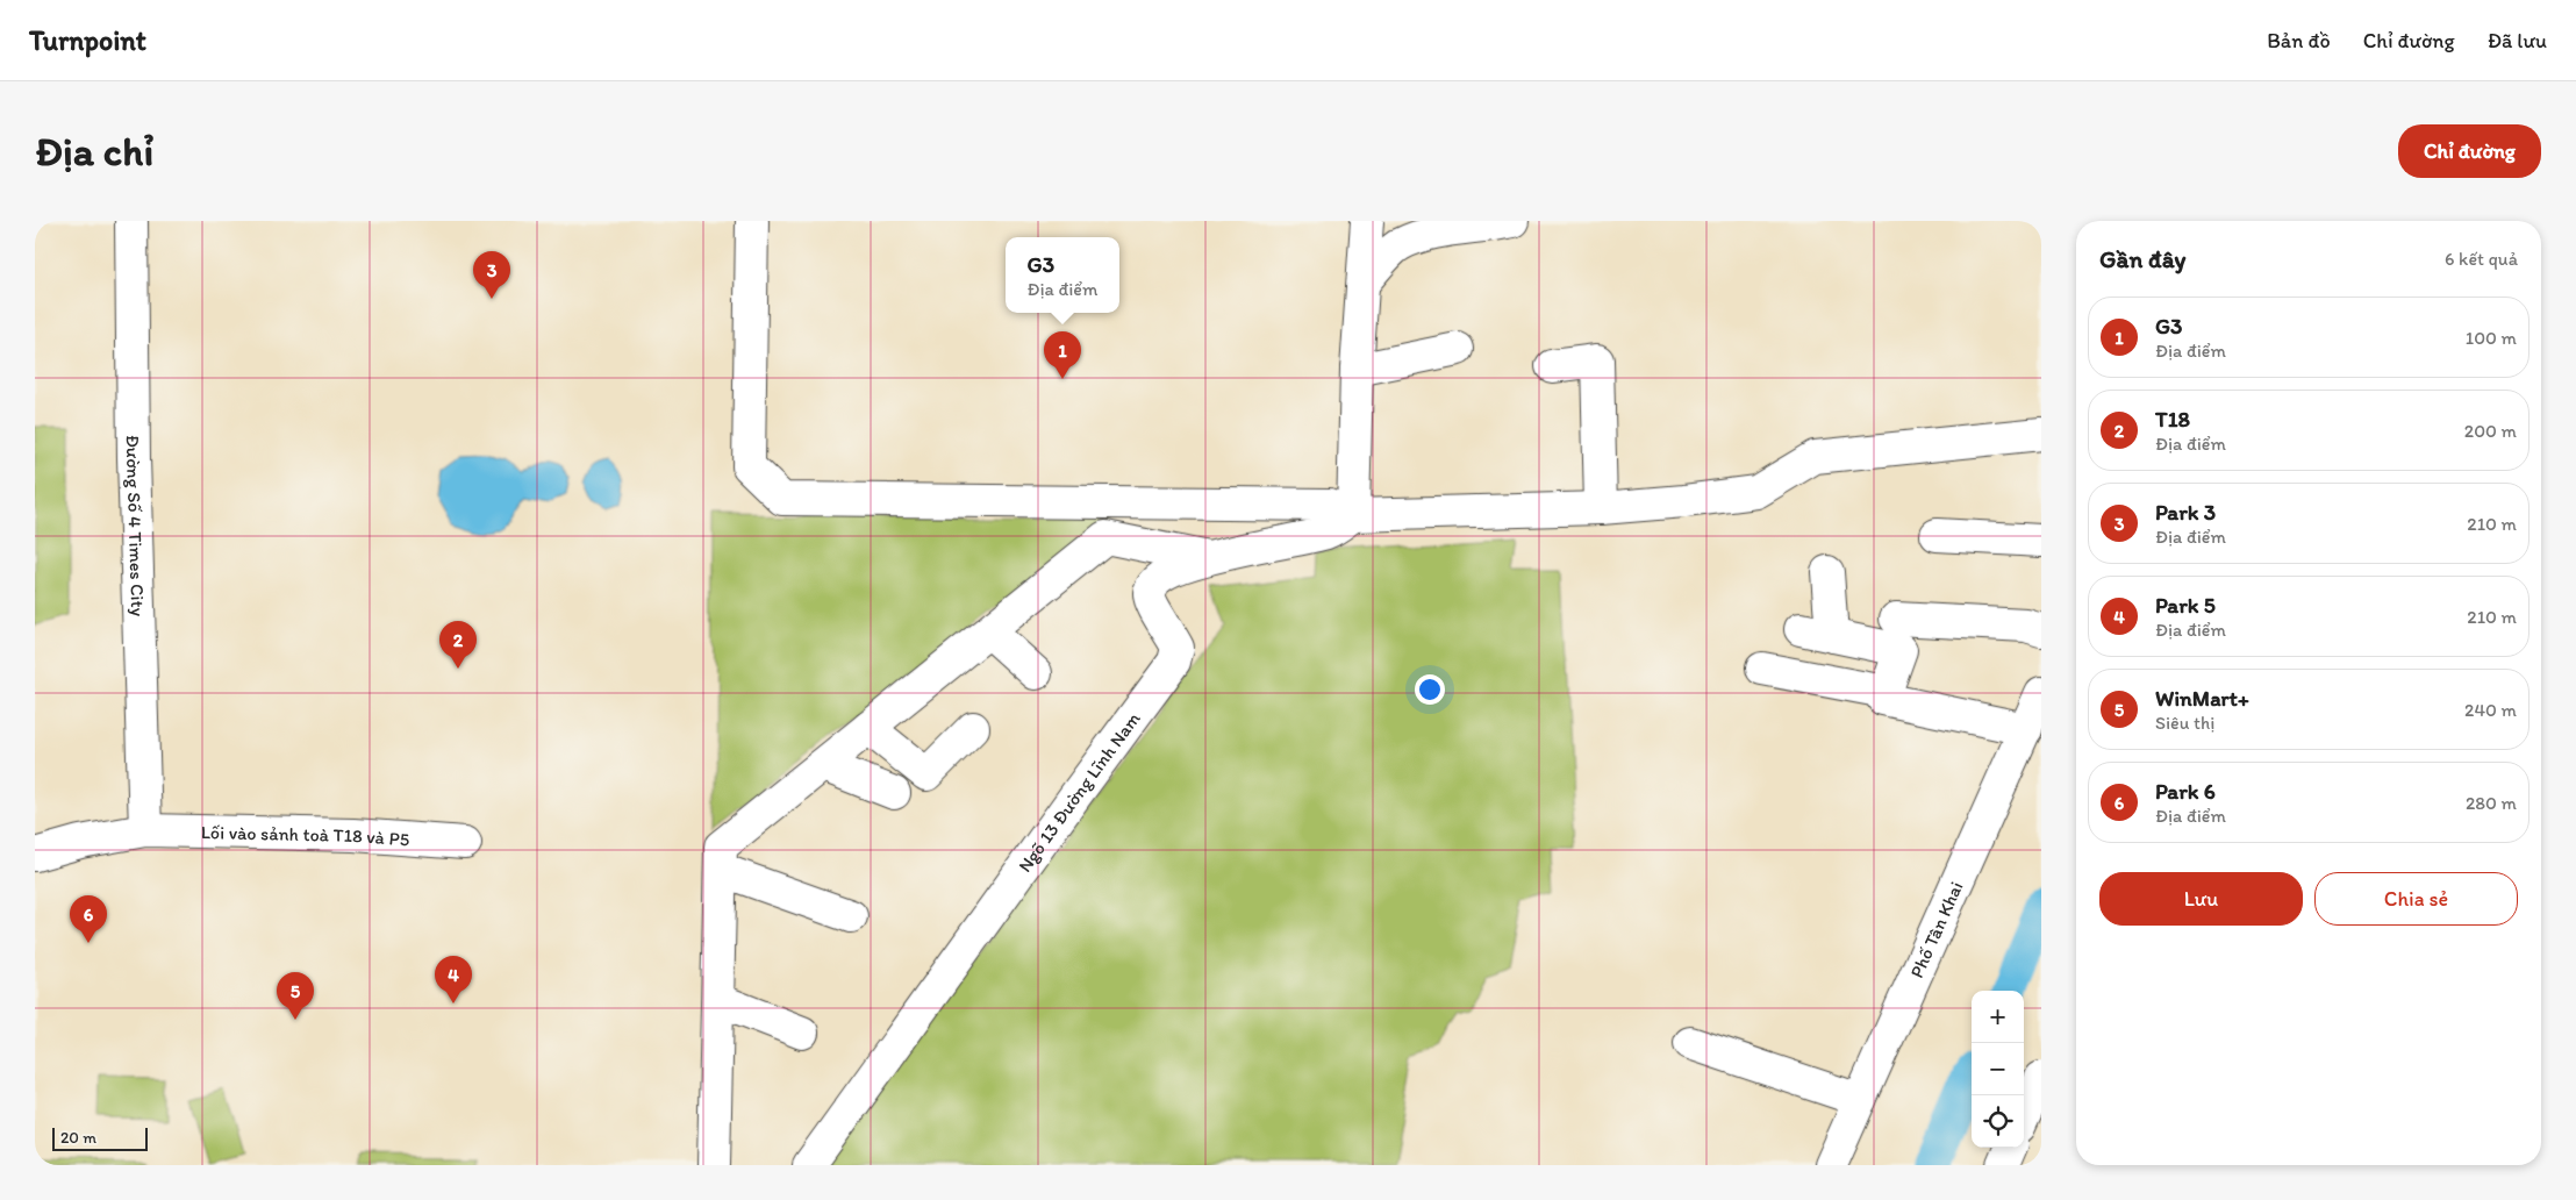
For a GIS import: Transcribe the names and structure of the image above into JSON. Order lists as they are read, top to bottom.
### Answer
{
  "streets": {
    "street": [
      "Đường Số 4 Times City",
      "Ngõ 13 Đường Lĩnh Nam",
      "Lối vào sảnh toà T18 và P5",
      "Phố Tân Khai"
    ]
  },
  "crossings": [
    ["Đường Số 4 Times City", "Lối vào sảnh toà T18 và P5"]
  ],
  "scale_bar": "20 m",
  "page": {
    "header": "Turnpoint",
    "nav": ["Bản đồ", "Chỉ đường", "Đã lưu"],
    "buttons": [
      "Chỉ đường",
      ["Lưu", "Chia sẻ"]
    ],
    "title": "Địa chỉ",
    "heading": ["Gần đây", "6 kết quả"],
    "popup": ["G3", "Địa điểm"],
    "pins": [
      "3",
      "1",
      "2",
      "6",
      "4",
      "5"
    ],
    "list": [
      {
        "mark": "1",
        "name": "G3",
        "note": "Địa điểm",
        "value": "100 m"
      },
      {
        "mark": "2",
        "name": "T18",
        "note": "Địa điểm",
        "value": "200 m"
      },
      {
        "mark": "3",
        "name": "Park 3",
        "note": "Địa điểm",
        "value": "210 m"
      },
      {
        "mark": "4",
        "name": "Park 5",
        "note": "Địa điểm",
        "value": "210 m"
      },
      {
        "mark": "5",
        "name": "WinMart+",
        "note": "Siêu thị",
        "value": "240 m"
      },
      {
        "mark": "6",
        "name": "Park 6",
        "note": "Địa điểm",
        "value": "280 m"
      }
    ],
    "map_buttons": ["+", "−"],
    "scale": "20 m"
  }
}
